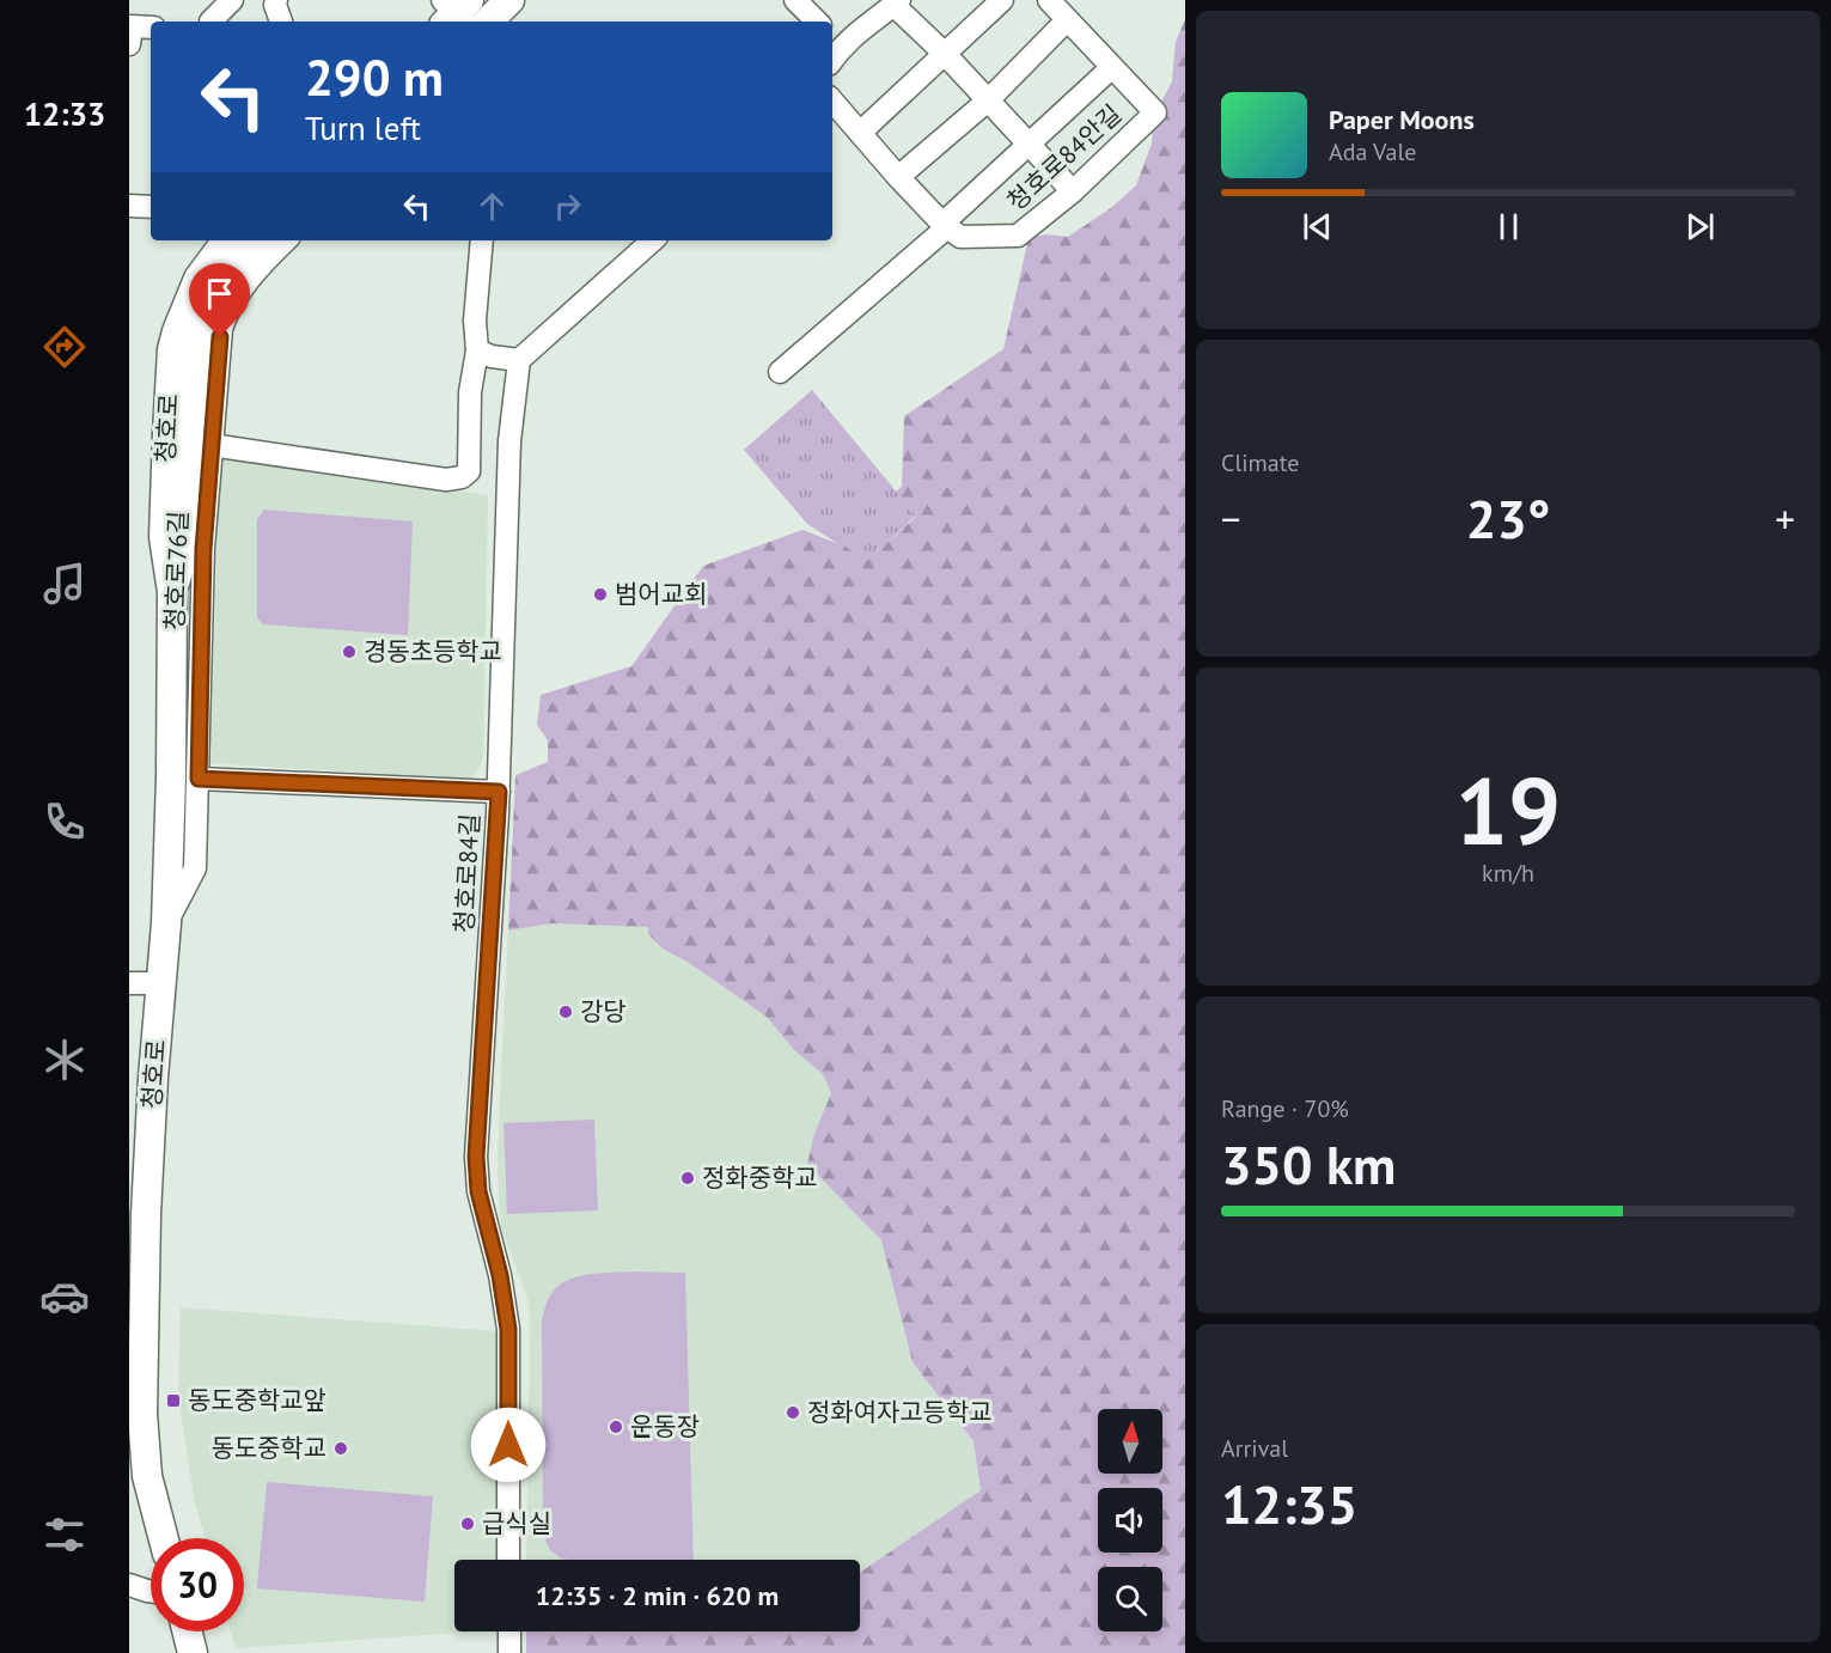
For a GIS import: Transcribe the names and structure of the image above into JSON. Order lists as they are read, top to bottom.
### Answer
{
  "streets": {
    "main road": ["청호로"],
    "street": ["청호로84안길", "청호로76길", "청호로84길"]
  },
  "crossings": [
    ["청호로", "청호로76길"]
  ],
  "places": {
    "other": [
      "범어교회",
      "경동초등학교",
      "강당",
      "정화중학교",
      "정화여자고등학교",
      "운동장",
      "동도중학교",
      "급식실"
    ],
    "transit": ["동도중학교앞"]
  },
  "north": "top",
  "page": {
    "tabs": "12:33",
    "turn": ["290 m", "Turn left"],
    "song": ["Paper Moons", "Ada Vale"],
    "tile": [
      "Climate",
      ["19", "km/h"],
      ["Range · 70%", "350 km"],
      ["Arrival", "12:35"]
    ],
    "heat": ["−", "23°", "+"],
    "limit": "30",
    "trip": "12:35 · 2 min · 620 m"
  }
}
